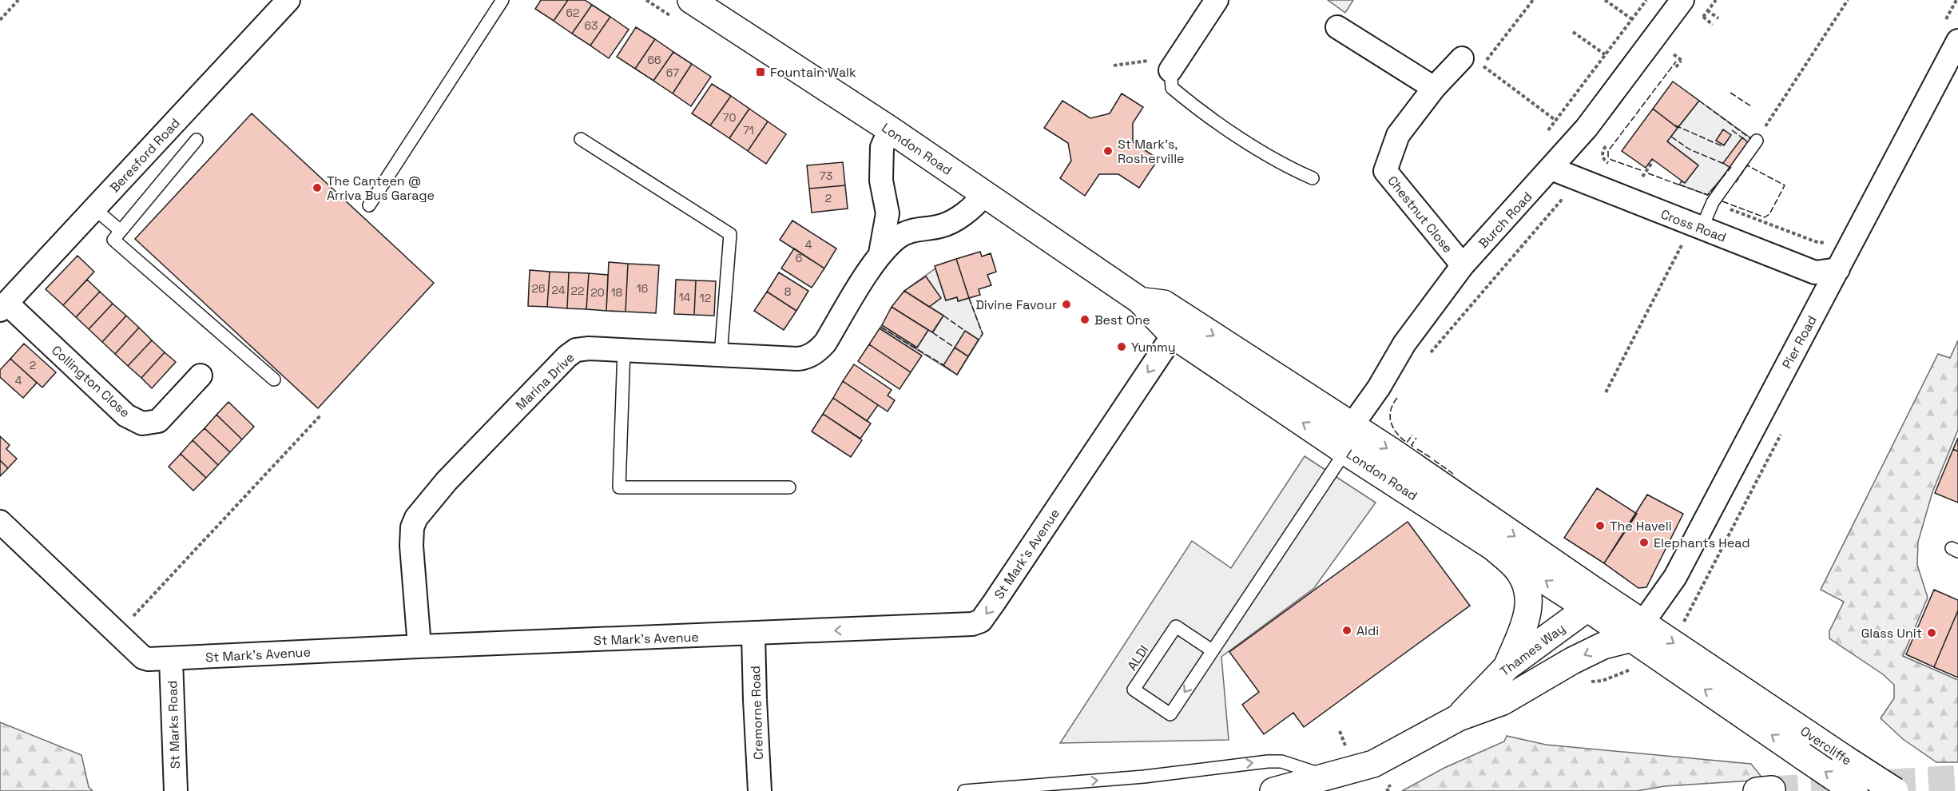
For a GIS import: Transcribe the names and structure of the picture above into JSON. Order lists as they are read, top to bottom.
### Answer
{
  "streets": {
    "main road": ["London Road", "Thames Way", "Overcliffe"],
    "street": [
      "Beresford Road",
      "Chestnut Close",
      "Burch Road",
      "Cross Road",
      "Pier Road",
      "Collington Close",
      "Marina Drive",
      "St Mark's Avenue",
      "Cremorne Road",
      "St Marks Road"
    ],
    "lane": ["ALDI"]
  },
  "crossings": [
    ["London Road", "Burch Road"],
    ["London Road", "Pier Road"],
    ["London Road", "Marina Drive"],
    ["London Road", "St Mark's Avenue"],
    ["London Road", "Thames Way"],
    ["London Road", "Overcliffe"],
    ["Beresford Road", "Collington Close"],
    ["Chestnut Close", "Burch Road"],
    ["Burch Road", "Cross Road"],
    ["Cross Road", "Pier Road"],
    ["Pier Road", "Thames Way"],
    ["Marina Drive", "St Mark's Avenue"],
    ["St Mark's Avenue", "Cremorne Road"],
    ["St Mark's Avenue", "St Marks Road"]
  ],
  "one_way": ["St Mark's Avenue"],
  "places": {
    "transit": ["Fountain Walk"],
    "other": [
      "St Mark's, Rosherville",
      "The Canteen @ Arriva Bus Garage",
      "Divine Favour",
      "Best One",
      "Yummy",
      "The Haveli",
      "Elephants Head",
      "Aldi",
      "Glass Unit"
    ]
  },
  "house_numbers": [
    "62",
    "63",
    "66",
    "67",
    "70",
    "71",
    "73",
    "2",
    "4",
    "6",
    "26",
    "16",
    "24",
    "22",
    "8",
    "20",
    "18",
    "14",
    "12",
    "2",
    "4"
  ]
}
